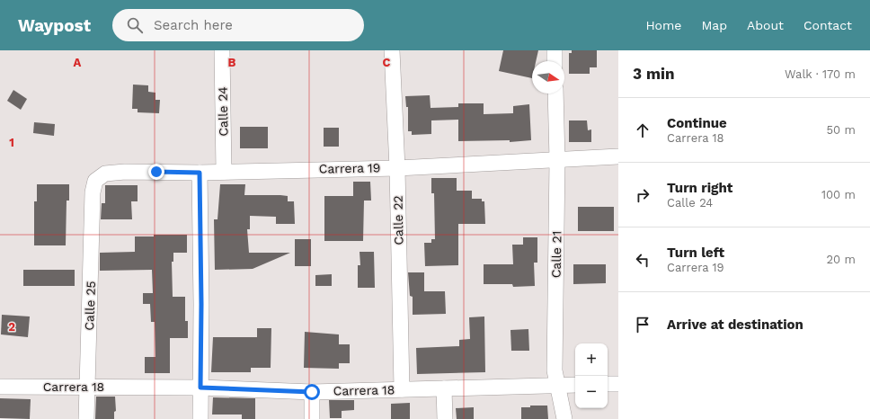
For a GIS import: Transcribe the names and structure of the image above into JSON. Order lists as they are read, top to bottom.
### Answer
{
  "streets": {
    "street": [
      "Calle 24",
      "Carrera 19",
      "Calle 22",
      "Calle 21",
      "Calle 25",
      "Carrera 18"
    ]
  },
  "crossings": [
    ["Calle 24", "Carrera 19"],
    ["Carrera 19", "Calle 22"],
    ["Carrera 19", "Calle 21"],
    ["Carrera 19", "Calle 25"],
    ["Calle 22", "Carrera 18"],
    ["Calle 21", "Carrera 18"],
    ["Calle 25", "Carrera 18"]
  ],
  "north": "right",
  "page": {
    "header": "Waypost",
    "search": "Search here",
    "nav": [
      "Home",
      "Map",
      "About",
      "Contact"
    ],
    "heading": ["3 min", "Walk · 170 m"],
    "list": [
      ["Continue", "Carrera 18", "50 m"],
      ["Turn right", "Calle 24", "100 m"],
      ["Turn left", "Carrera 19", "20 m"],
      "Arrive at destination"
    ],
    "map_buttons": ["+", "−"]
  },
  "grid": {
    "columns": ["A", "B", "C"],
    "rows": ["1", "2"]
  }
}
